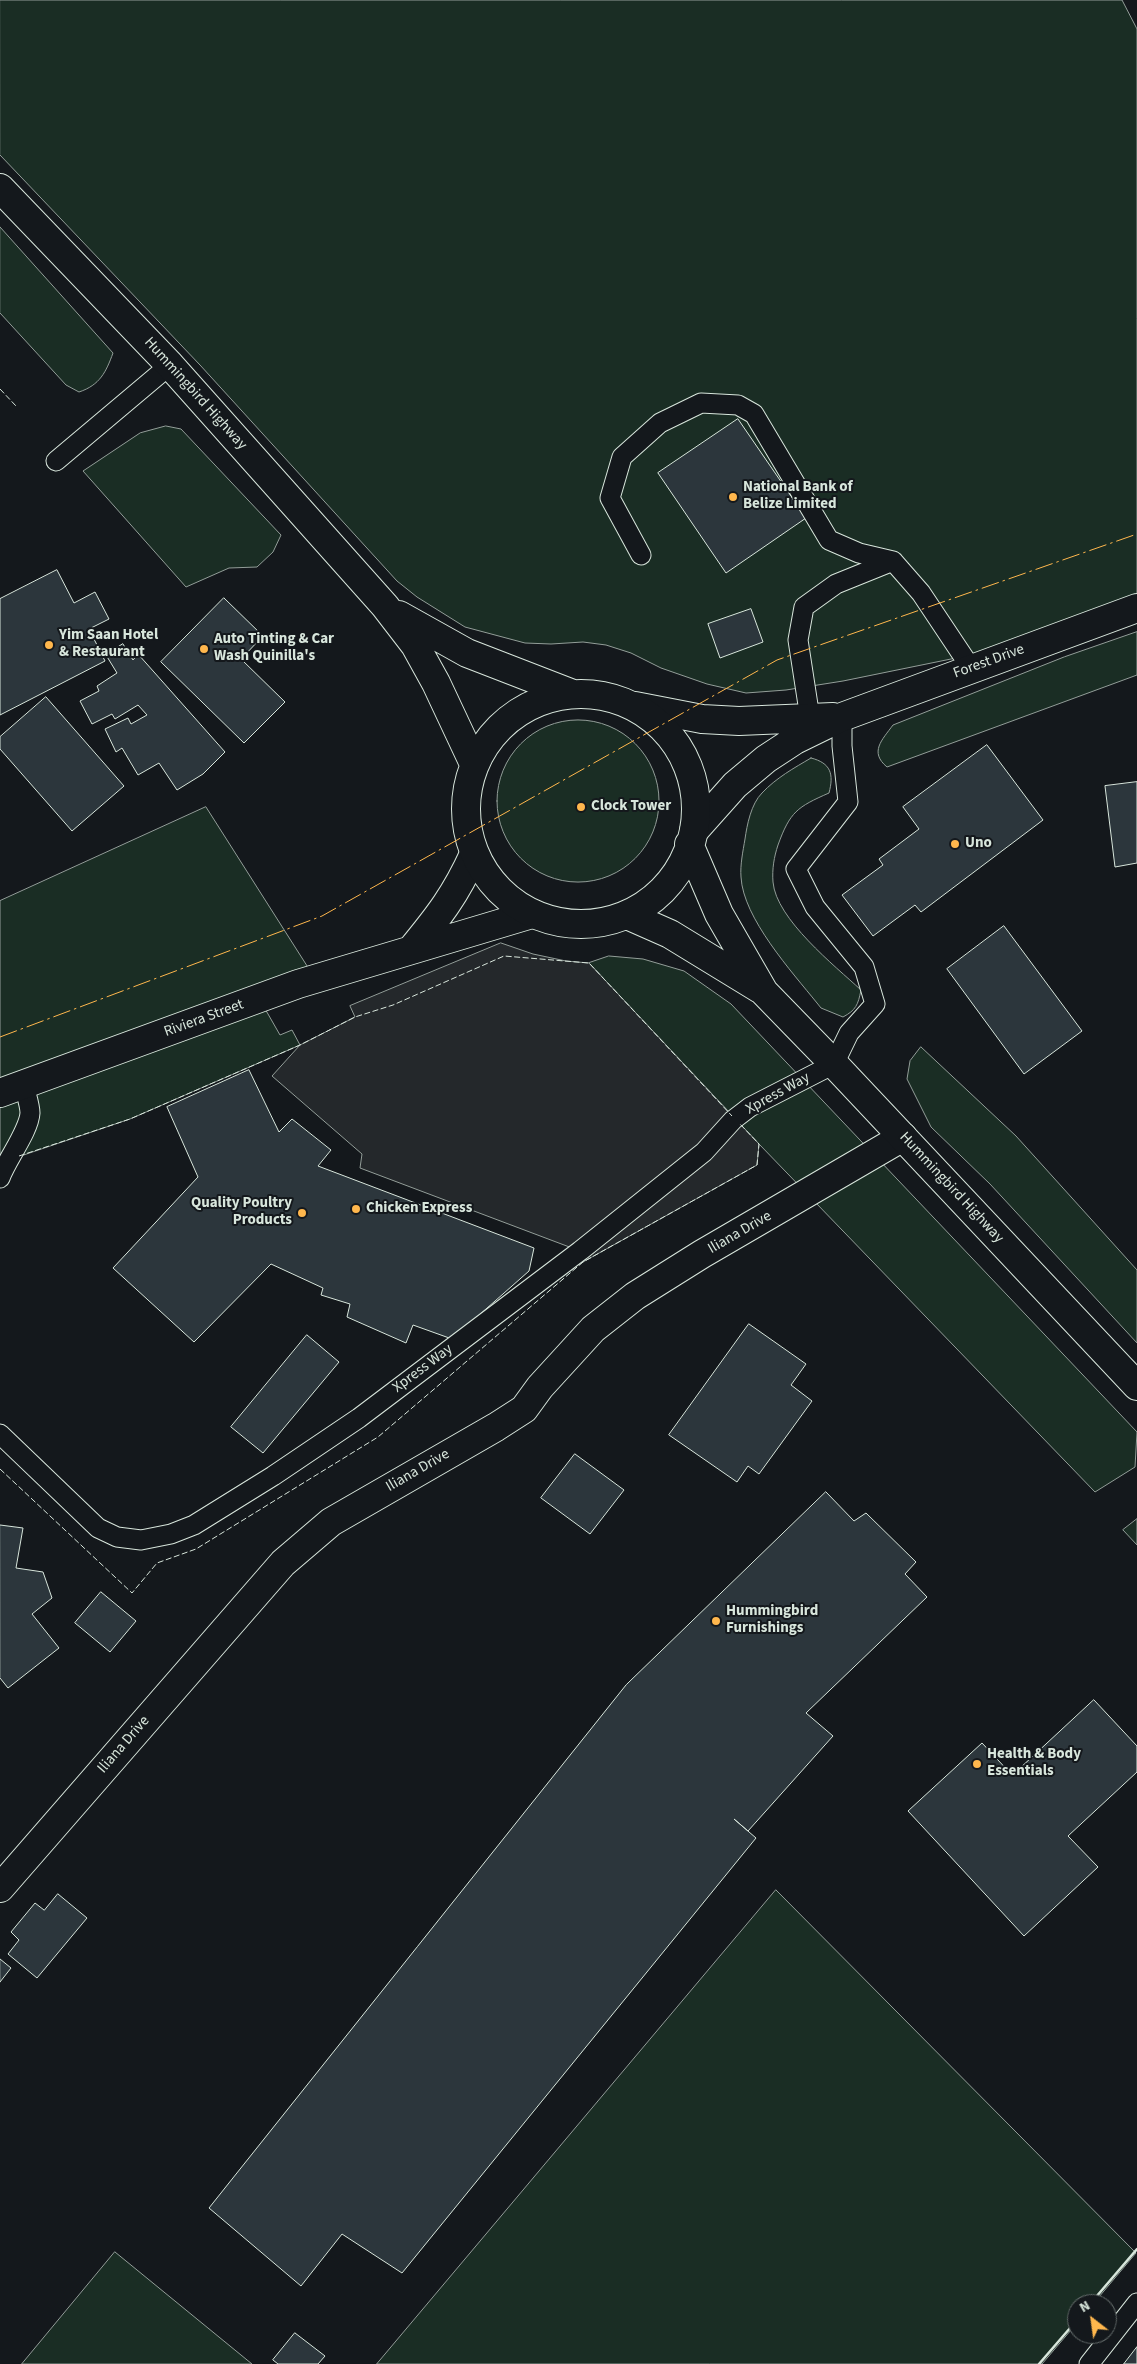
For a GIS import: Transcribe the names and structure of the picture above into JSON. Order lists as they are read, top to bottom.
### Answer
{
  "streets": {
    "main road": [
      "Hummingbird Highway",
      "Forest Drive",
      "Riviera Street",
      "Iliana Drive"
    ],
    "lane": ["Xpress Way"]
  },
  "crossings": [
    ["Hummingbird Highway", "Forest Drive"],
    ["Hummingbird Highway", "Xpress Way"],
    ["Hummingbird Highway", "Iliana Drive"]
  ],
  "places": [
    "National Bank of Belize Limited",
    "Yim Saan Hotel & Restaurant",
    "Auto Tinting & Car Wash Quinilla's",
    "Clock Tower",
    "Uno",
    "Chicken Express",
    "Quality Poultry Products",
    "Hummingbird Furnishings",
    "Health & Body Essentials"
  ],
  "north": "top left"
}
